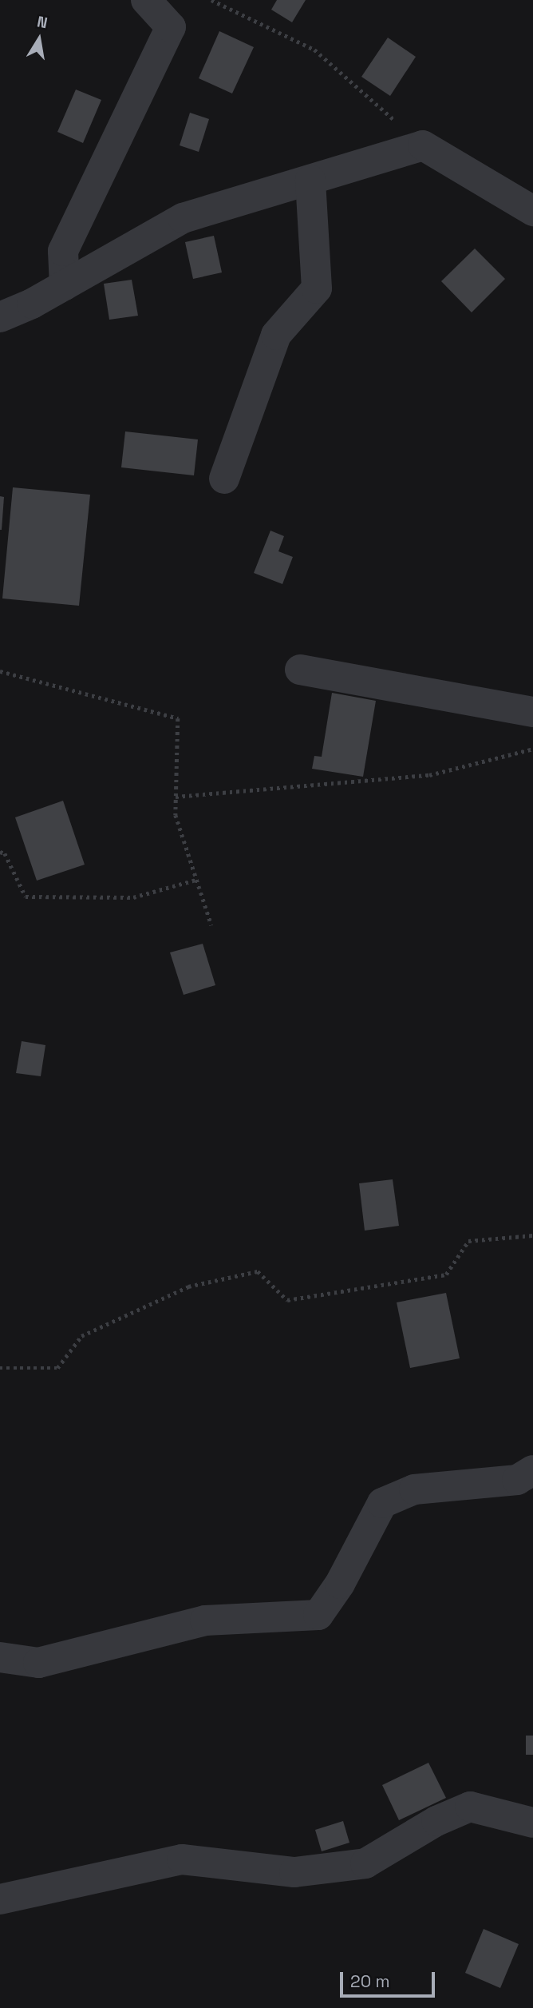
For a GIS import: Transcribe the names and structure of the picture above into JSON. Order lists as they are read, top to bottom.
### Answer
{
  "scale_bar": "20 m",
  "north": "top"
}
